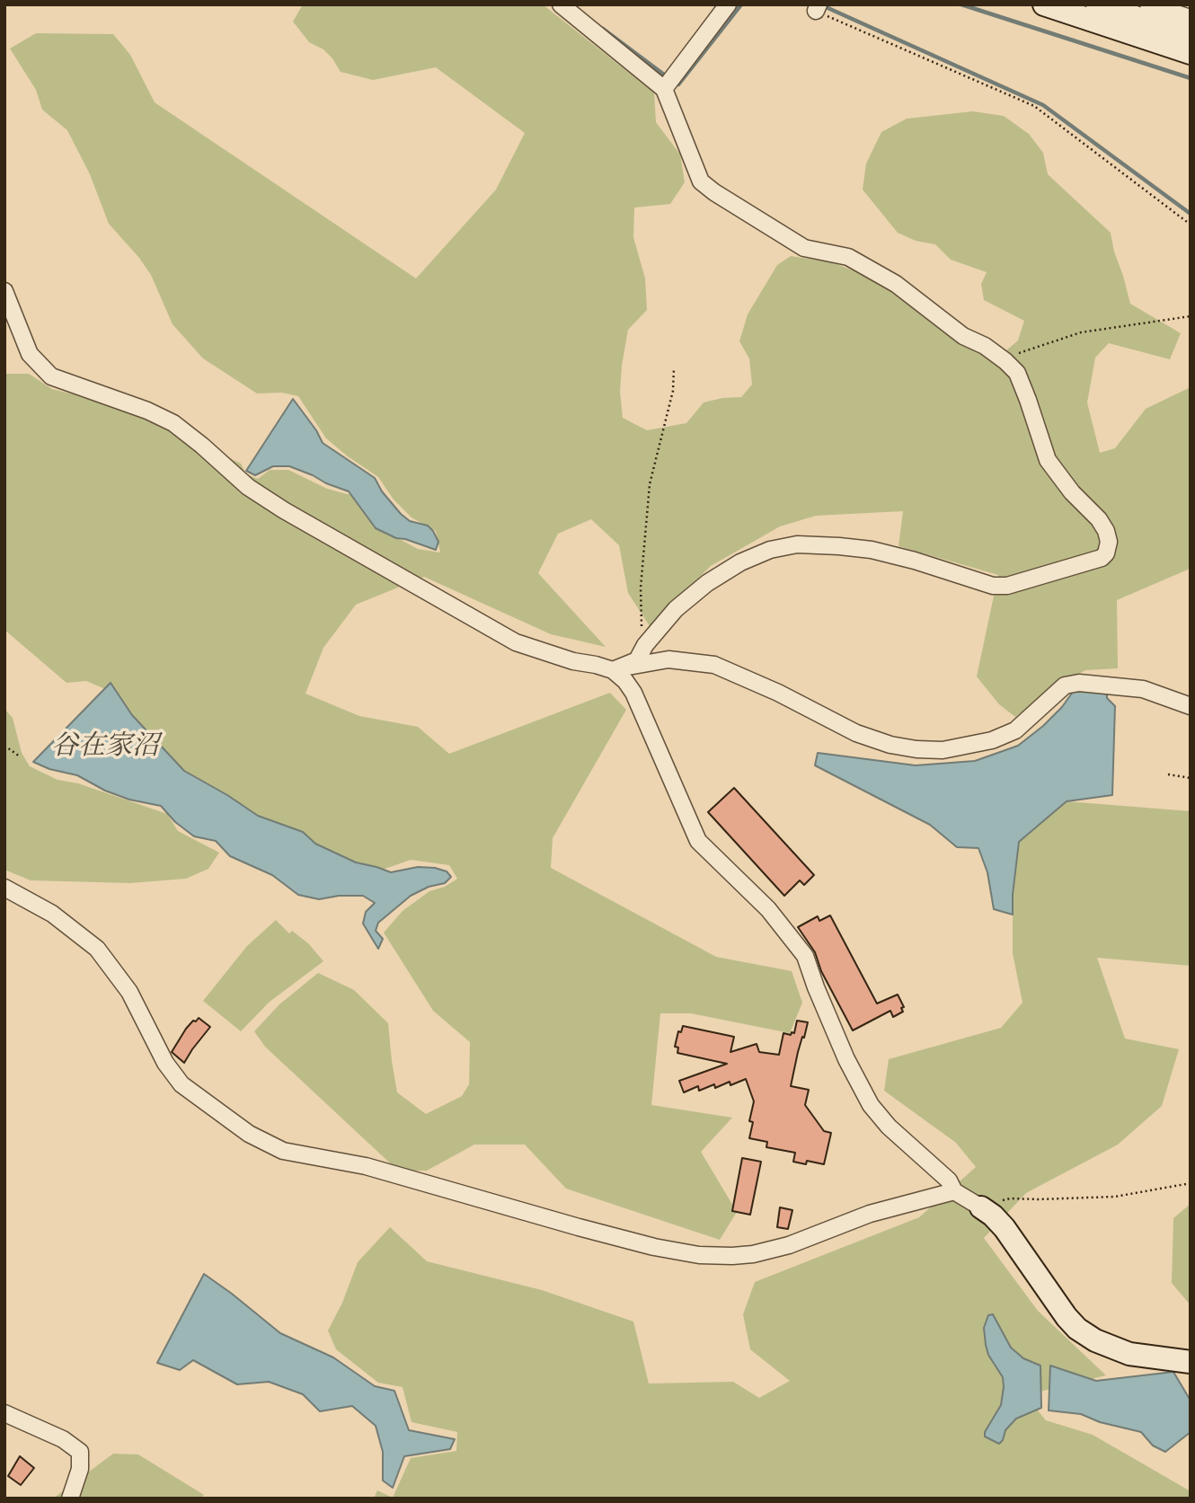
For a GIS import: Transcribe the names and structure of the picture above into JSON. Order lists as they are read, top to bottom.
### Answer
{
  "water": ["谷在家沼"]
}
